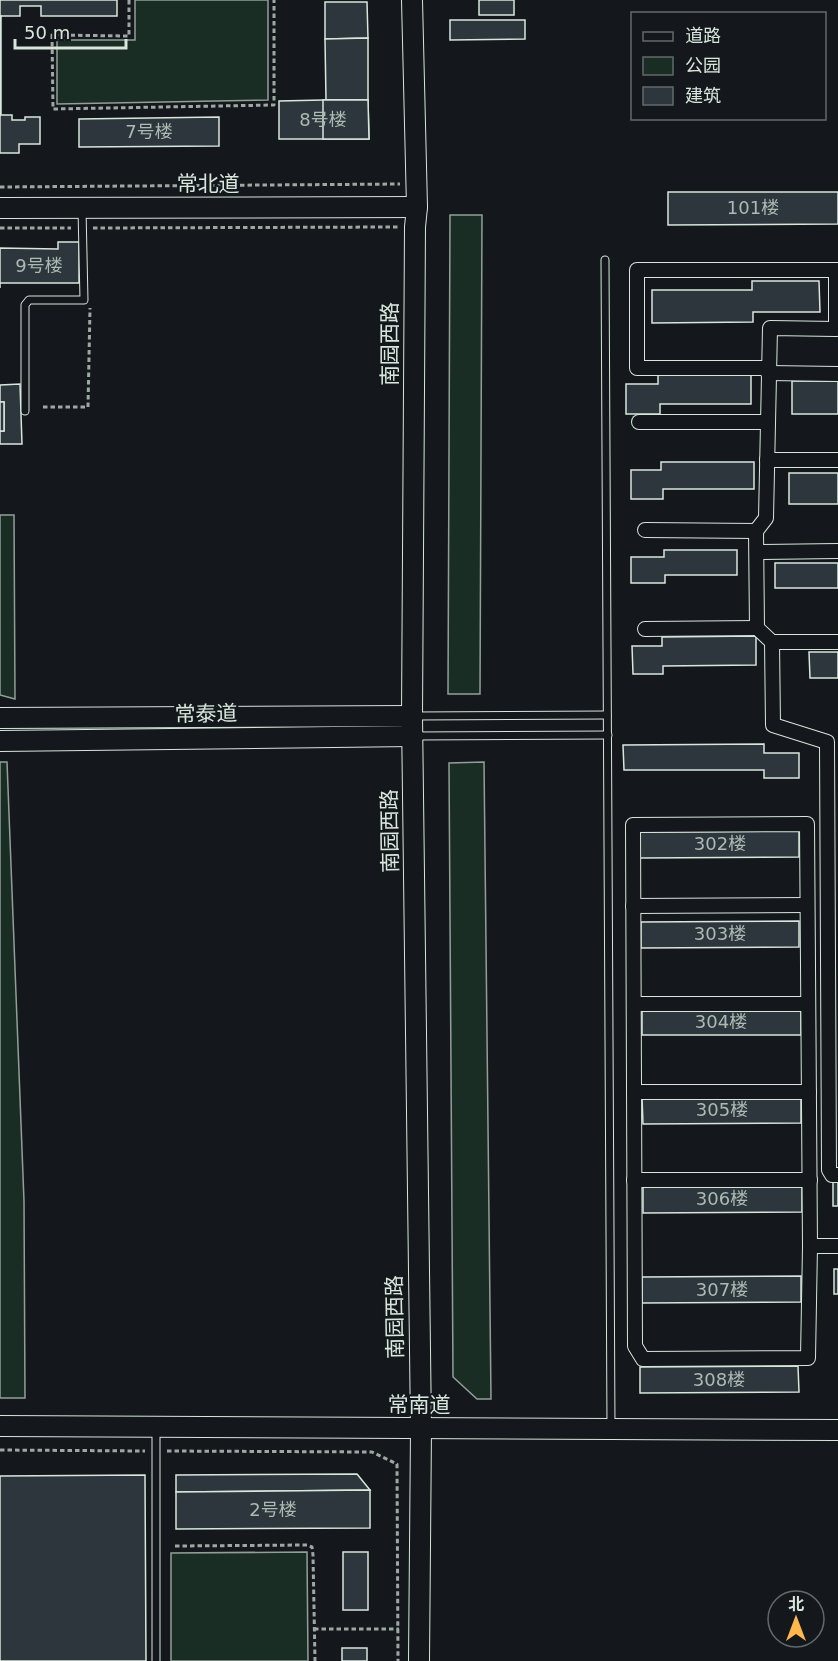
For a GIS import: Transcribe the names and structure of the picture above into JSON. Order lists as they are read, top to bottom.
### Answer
{
  "streets": {
    "street": [
      "常北道",
      "南园西路",
      "常泰道",
      "常南道"
    ]
  },
  "crossings": [
    ["常北道", "南园西路"],
    ["南园西路", "常泰道"],
    ["南园西路", "常南道"]
  ],
  "house_numbers": [
    "8号楼",
    "7号楼",
    "101楼",
    "9号楼",
    "302楼",
    "303楼",
    "304楼",
    "305楼",
    "306楼",
    "307楼",
    "308楼",
    "2号楼"
  ],
  "legend": ["道路", "公园", "建筑"],
  "scale_bar": "50 m",
  "north": "top"
}
